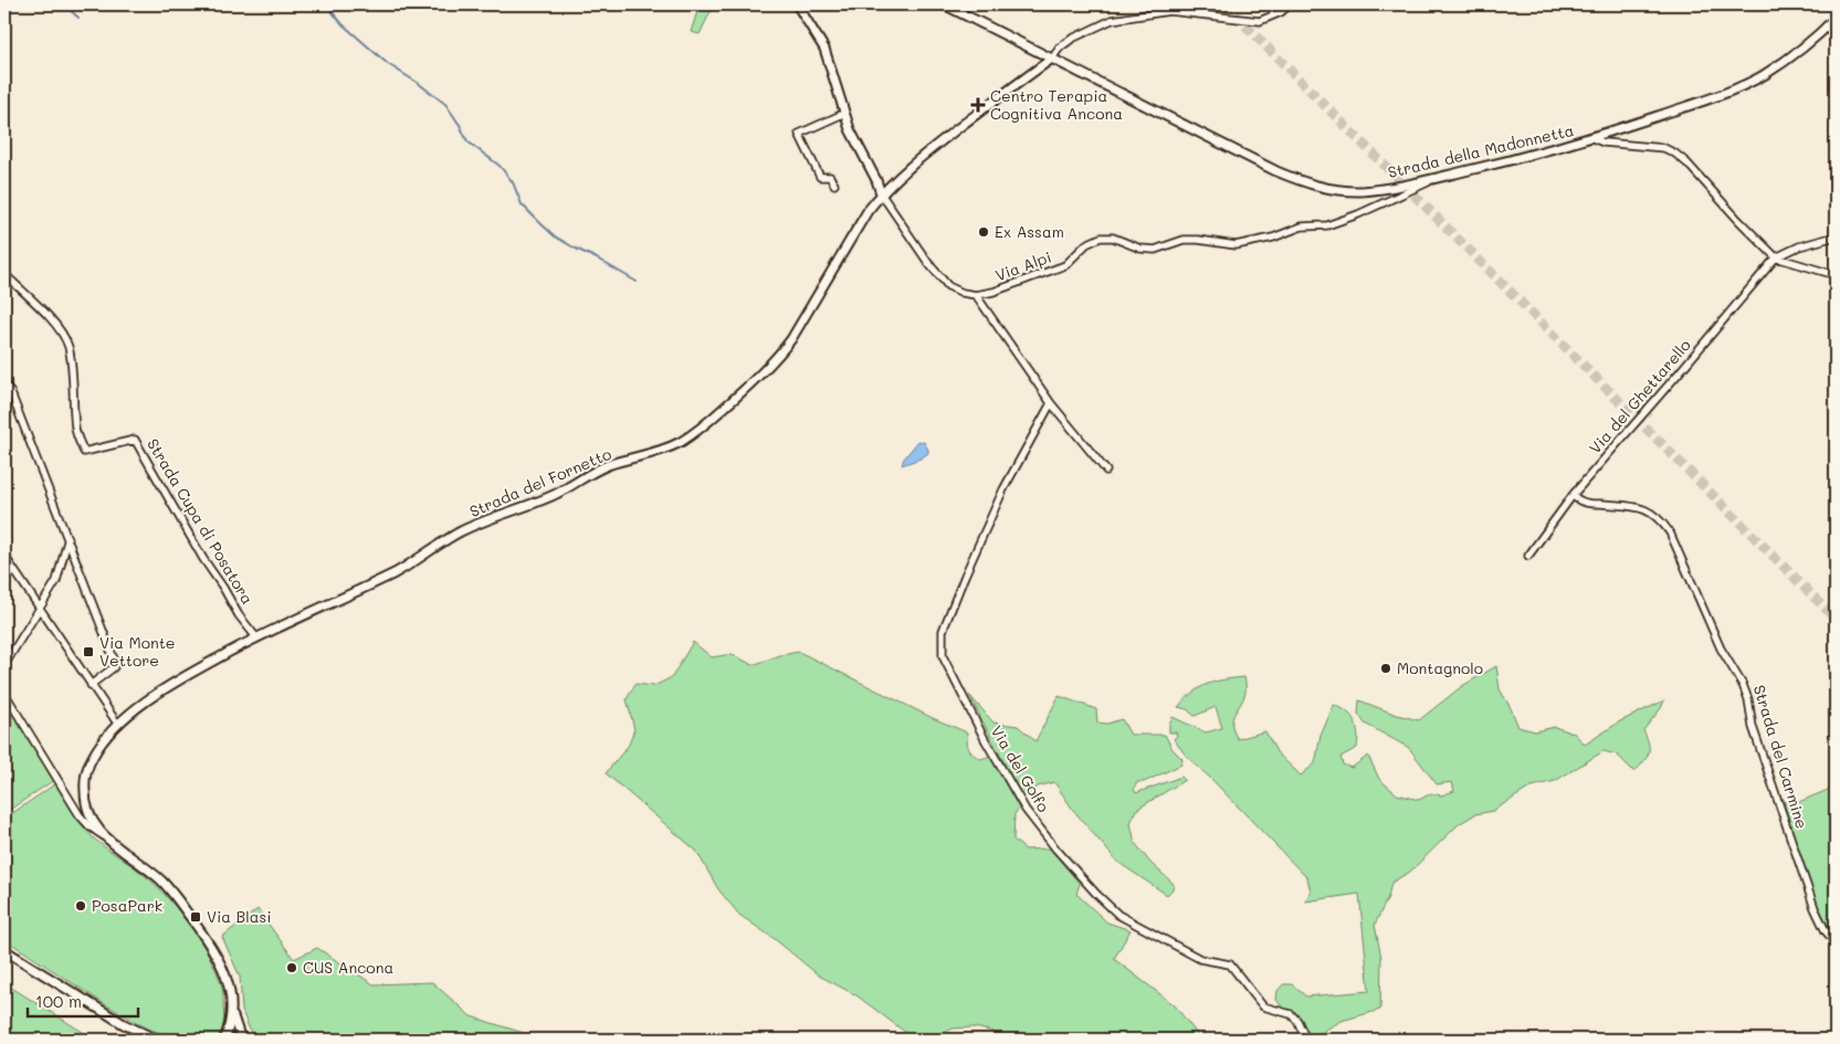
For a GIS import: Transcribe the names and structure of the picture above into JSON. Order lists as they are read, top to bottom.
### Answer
{
  "streets": {
    "street": [
      "Strada della Madonnetta",
      "Via Alpi",
      "Via del Ghettarello",
      "Strada del Fornetto",
      "Strada Cupa di Posatora",
      "Strada del Carmine",
      "Via del Golfo"
    ]
  },
  "crossings": [
    ["Strada della Madonnetta", "Via Alpi"],
    ["Strada della Madonnetta", "Strada del Fornetto"],
    ["Via del Ghettarello", "Strada del Carmine"],
    ["Strada del Fornetto", "Strada Cupa di Posatora"]
  ],
  "places": {
    "health": ["Centro Terapia Cognitiva Ancona"],
    "other": [
      "Ex Assam",
      "Montagnolo",
      "PosaPark",
      "CUS Ancona"
    ],
    "transit": ["Via Monte Vettore", "Via Blasi"]
  },
  "scale_bar": "100 m"
}
